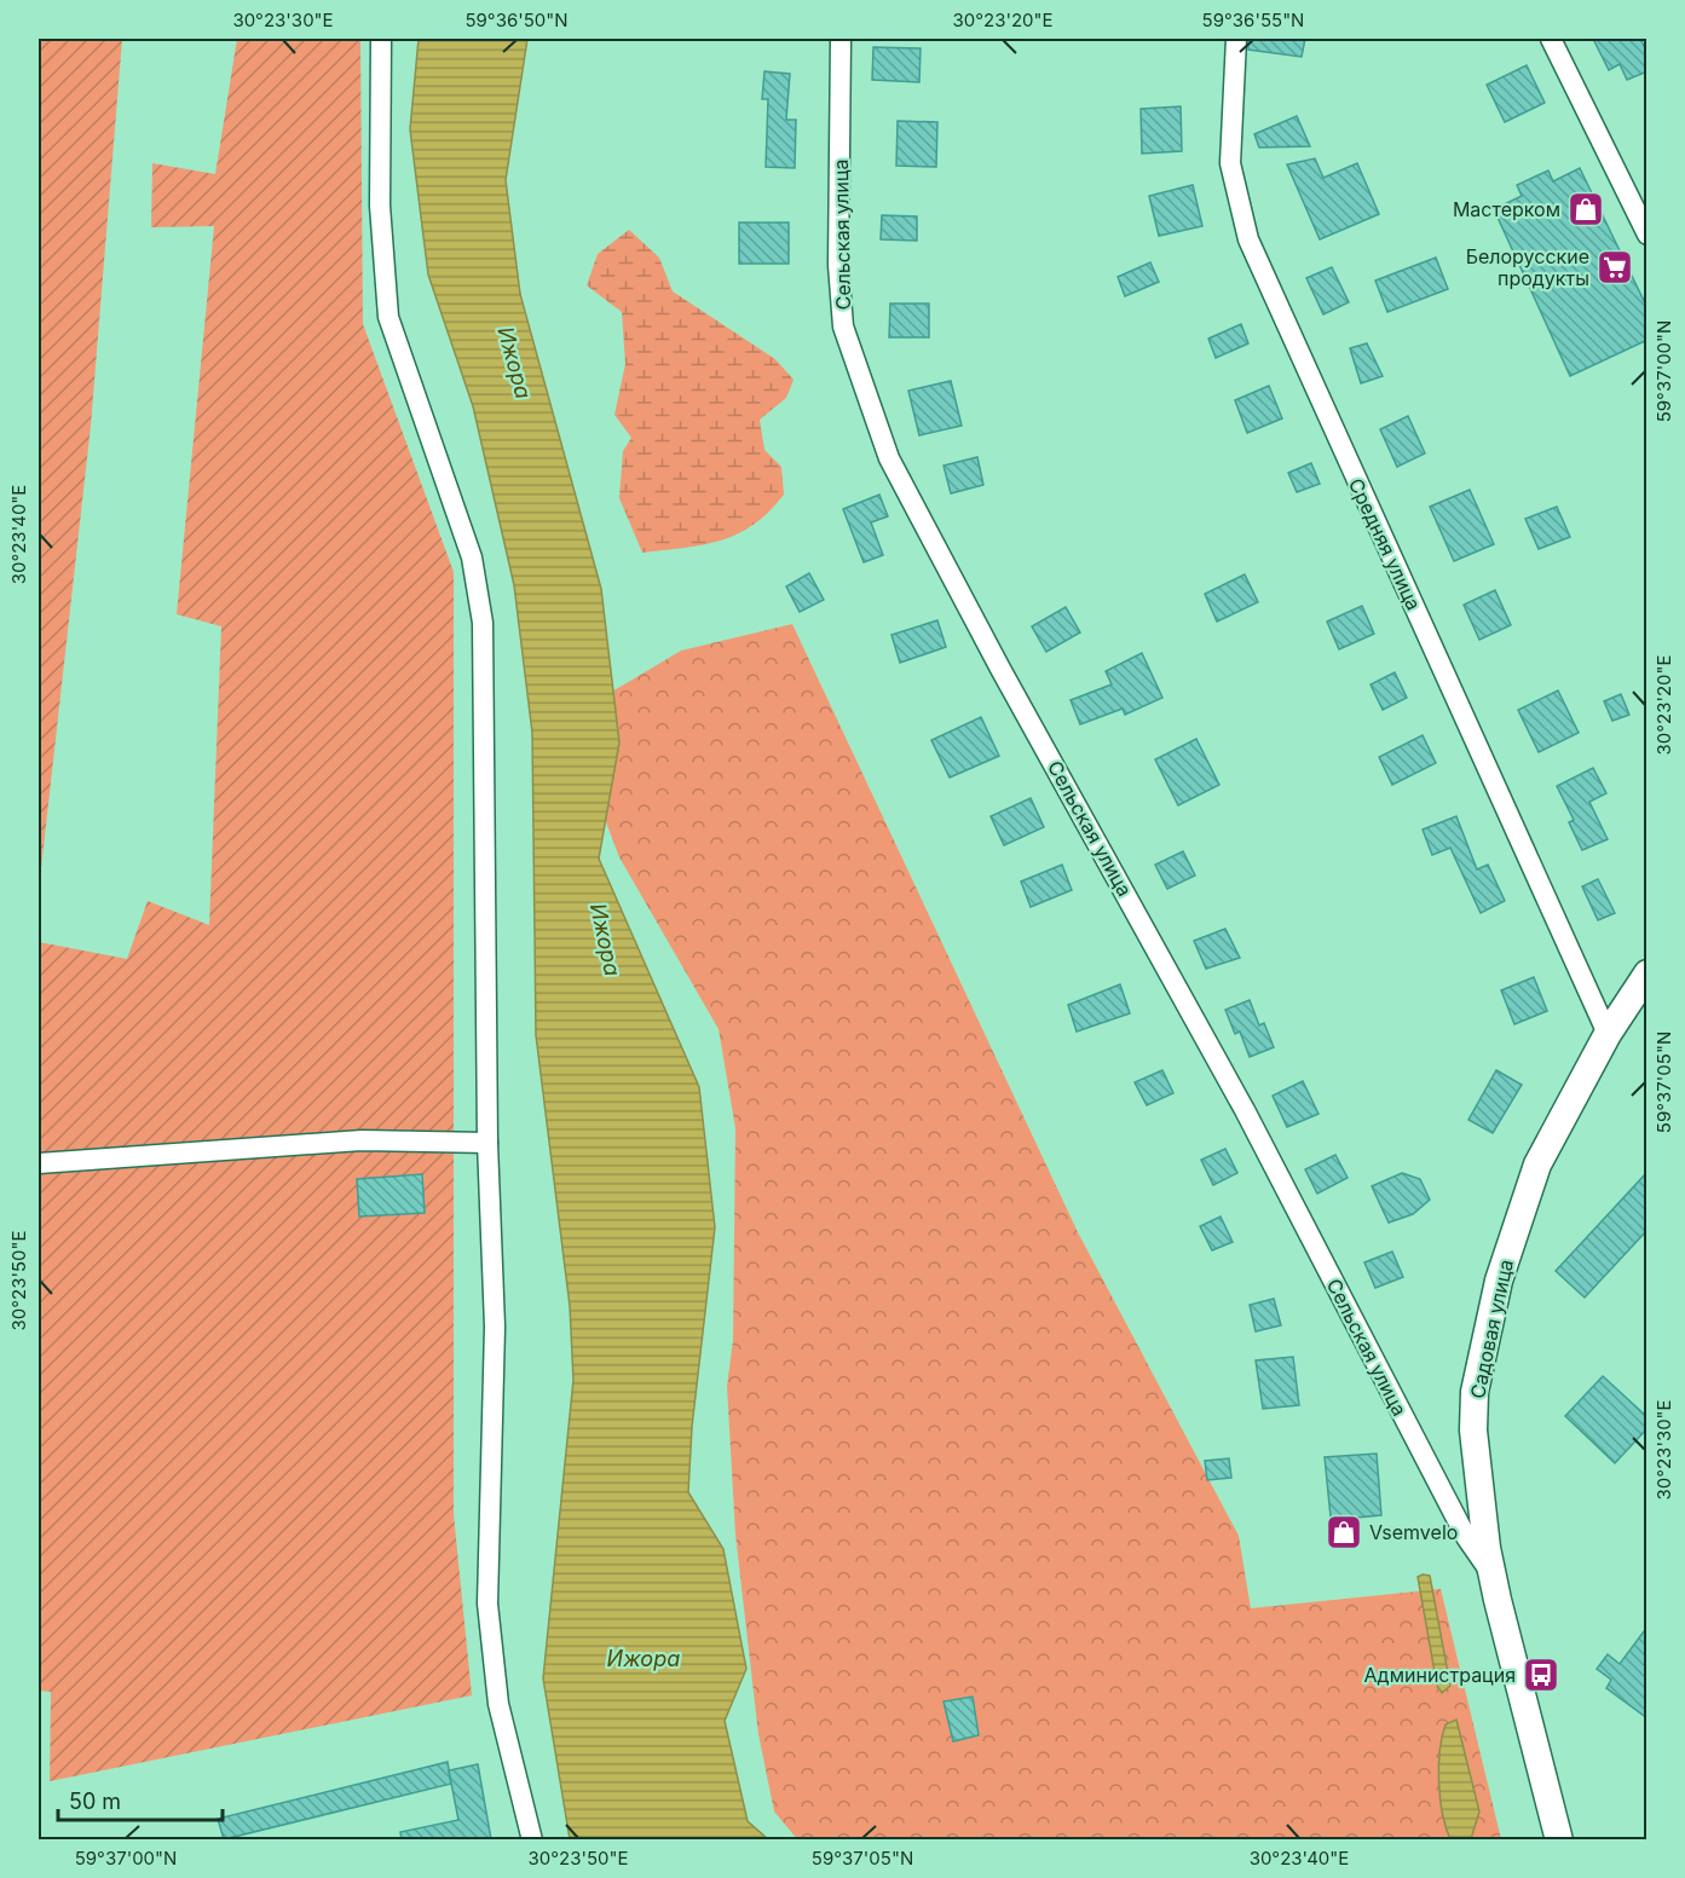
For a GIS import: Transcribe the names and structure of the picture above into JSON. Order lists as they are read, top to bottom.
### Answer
{
  "streets": {
    "main road": ["Садовая улица"],
    "street": ["Сельская улица", "Средняя улица"]
  },
  "crossings": [
    ["Сельская улица", "Садовая улица"],
    ["Средняя улица", "Садовая улица"]
  ],
  "water": ["Ижора"],
  "places": {
    "shop": ["Мастерком", "Vsemvelo"],
    "supermarket": ["Белорусские продукты"],
    "bus stop": ["Администрация"]
  },
  "scale_bar": "50 m",
  "coordinates": [
    "30°23'30\"E",
    "59°36'50\"N",
    "30°23'20\"E",
    "59°36'55\"N",
    "59°37'00\"N",
    "30°23'40\"E",
    "59°37'05\"N",
    "30°23'50\"E"
  ]
}
